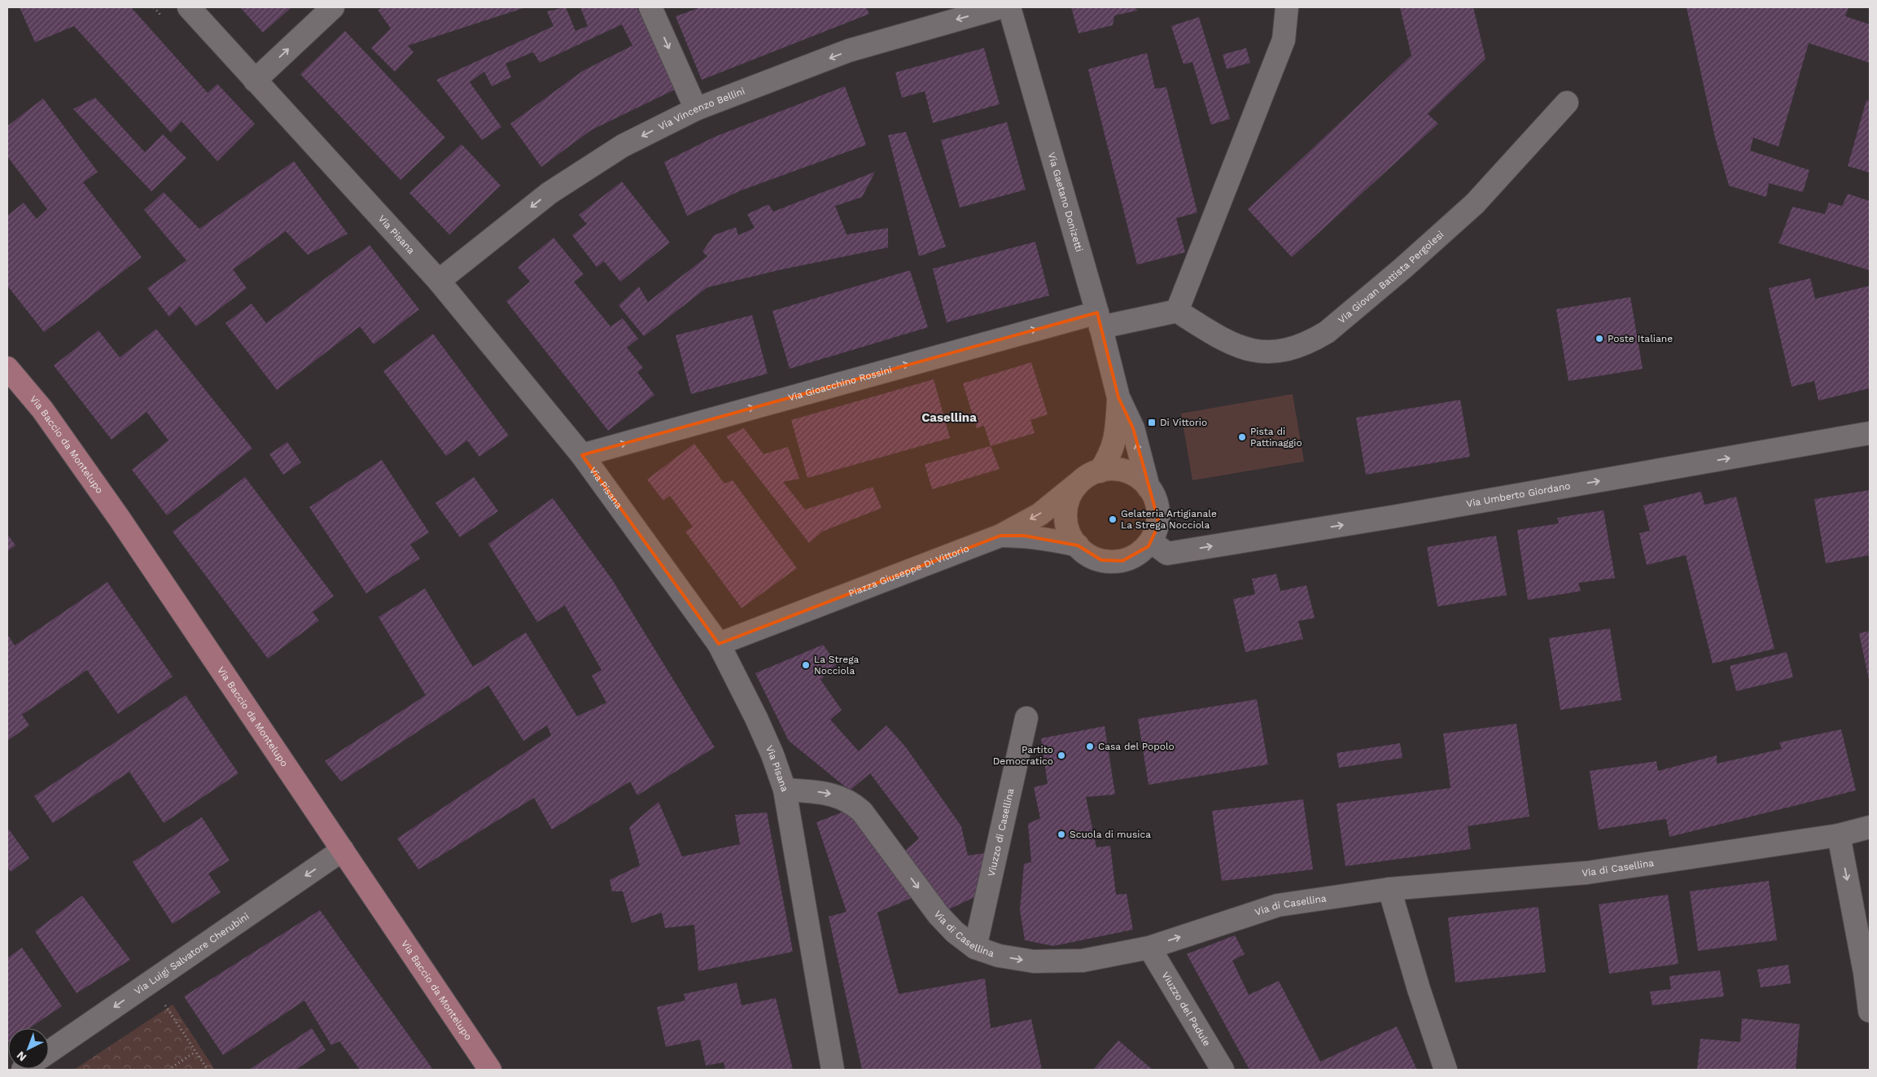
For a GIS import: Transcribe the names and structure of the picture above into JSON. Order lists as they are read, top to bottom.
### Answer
{
  "streets": {
    "main road": ["Via Baccio da Montelupo"],
    "street": [
      "Via Vincenzo Bellini",
      "Via Gaetano Donizetti",
      "Via Pisana",
      "Via Giovan Battista Pergolesi",
      "Via Gioacchino Rossini",
      "Via Umberto Giordano",
      "Piazza Giuseppe Di Vittorio",
      "Viuzzo di Casellina",
      "Via di Casellina",
      "Via Luigi Salvatore Cherubini",
      "Viuzzo del Padule"
    ]
  },
  "crossings": [
    ["Via Vincenzo Bellini", "Via Pisana"],
    ["Via Gaetano Donizetti", "Via Gioacchino Rossini"],
    ["Via Gaetano Donizetti", "Via Umberto Giordano"],
    ["Via Gaetano Donizetti", "Piazza Giuseppe Di Vittorio"],
    ["Via Pisana", "Via Gioacchino Rossini"],
    ["Via Pisana", "Piazza Giuseppe Di Vittorio"],
    ["Via Pisana", "Via di Casellina"],
    ["Via Baccio da Montelupo", "Via Luigi Salvatore Cherubini"],
    ["Via Umberto Giordano", "Piazza Giuseppe Di Vittorio"],
    ["Viuzzo di Casellina", "Via di Casellina"],
    ["Via di Casellina", "Viuzzo del Padule"]
  ],
  "one_way": [
    "Via Vincenzo Bellini",
    "Via Gioacchino Rossini",
    "Via Umberto Giordano",
    "Via di Casellina",
    "Via Luigi Salvatore Cherubini"
  ],
  "districts": ["Casellina"],
  "places": {
    "other": [
      "Poste Italiane",
      "Pista di Pattinaggio",
      "Gelateria Artigianale La Strega Nocciola",
      "La Strega Nocciola",
      "Casa del Popolo",
      "Partito Democratico",
      "Scuola di musica"
    ],
    "transit": ["Di Vittorio"]
  },
  "north": "bottom left"
}
